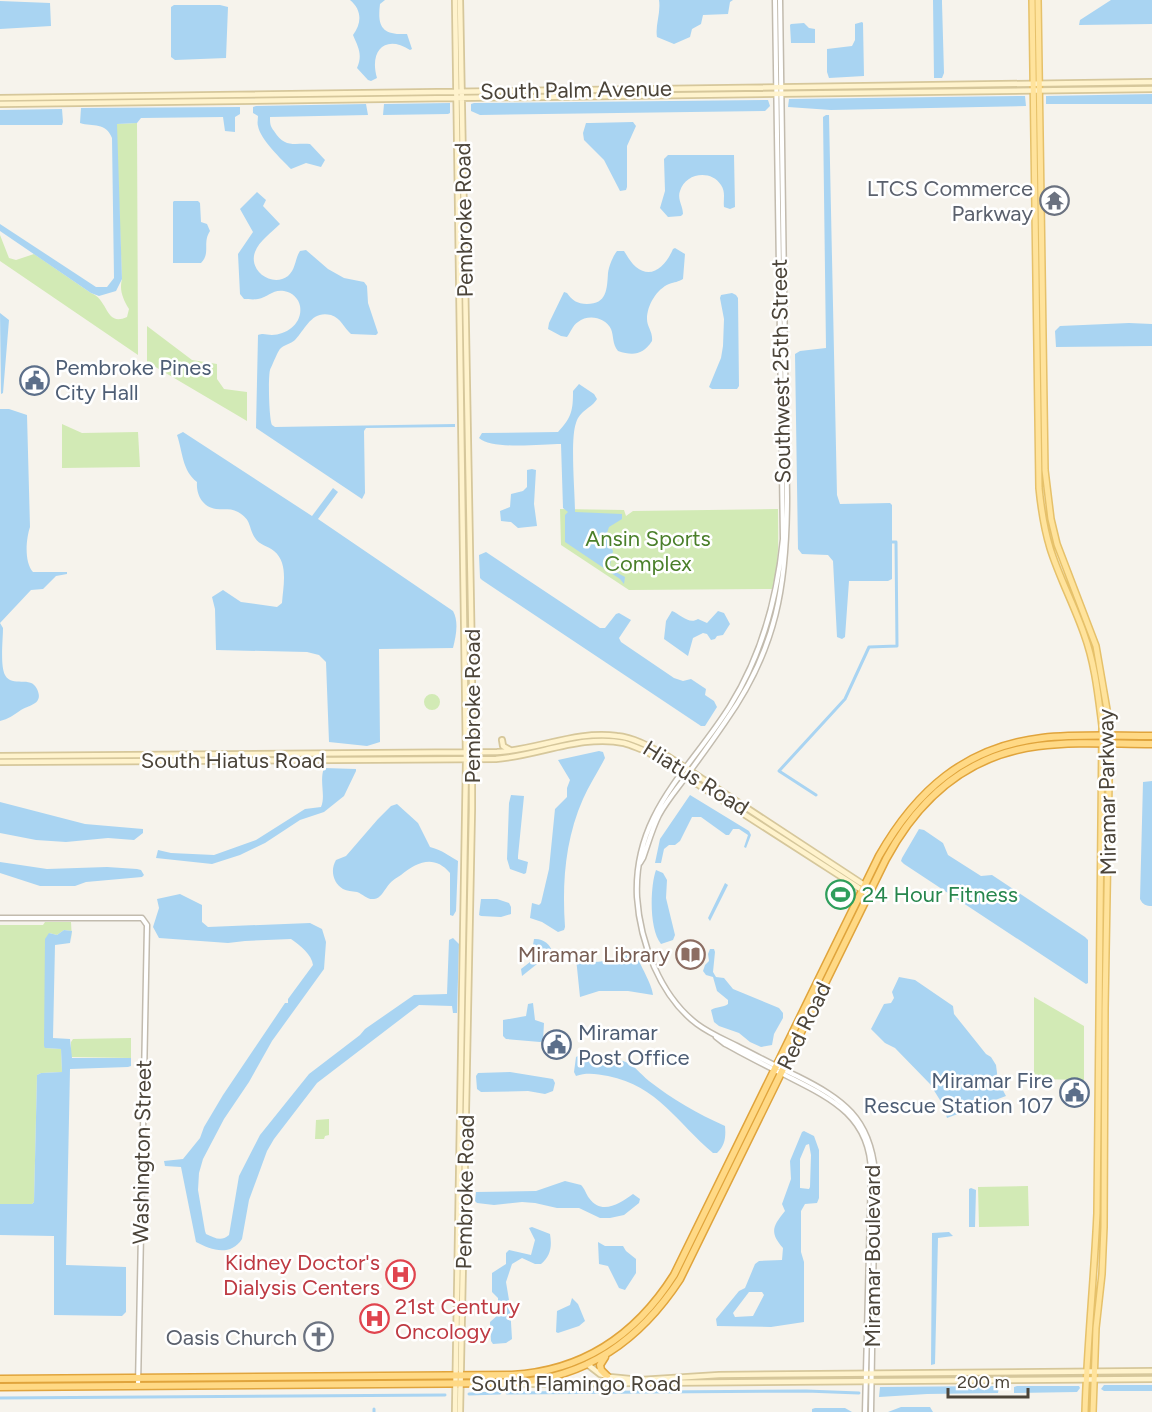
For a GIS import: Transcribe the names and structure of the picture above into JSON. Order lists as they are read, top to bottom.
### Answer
{
  "streets": {
    "highway": ["Red Road", "South Flamingo Road"],
    "main road": [
      "South Palm Avenue",
      "Pembroke Road",
      "South Hiatus Road",
      "Hiatus Road",
      "Miramar Parkway"
    ],
    "street": ["Southwest 25th Street", "Washington Street", "Miramar Boulevard"]
  },
  "crossings": [
    ["South Palm Avenue", "Pembroke Road"],
    ["South Palm Avenue", "Southwest 25th Street"],
    ["South Palm Avenue", "Miramar Parkway"],
    ["Pembroke Road", "South Hiatus Road"],
    ["Pembroke Road", "Hiatus Road"],
    ["Pembroke Road", "South Flamingo Road"],
    ["Southwest 25th Street", "Miramar Boulevard"],
    ["South Hiatus Road", "Hiatus Road"],
    ["Hiatus Road", "Red Road"],
    ["Hiatus Road", "Miramar Boulevard"],
    ["Miramar Parkway", "Red Road"],
    ["Miramar Parkway", "South Flamingo Road"],
    ["Red Road", "Miramar Boulevard"],
    ["Red Road", "South Flamingo Road"],
    ["Washington Street", "South Flamingo Road"],
    ["Miramar Boulevard", "South Flamingo Road"]
  ],
  "parks": ["Ansin Sports Complex"],
  "places": {
    "temple": ["LTCS Commerce Parkway"],
    "public building": ["Pembroke Pines City Hall", "Miramar Post Office", "Miramar Fire Rescue Station 107"],
    "sports": ["24 Hour Fitness"],
    "library": ["Miramar Library"],
    "hospital": ["Kidney Doctor's Dialysis Centers", "21st Century Oncology"],
    "church": ["Oasis Church"]
  },
  "scale_bar": "200 m"
}
